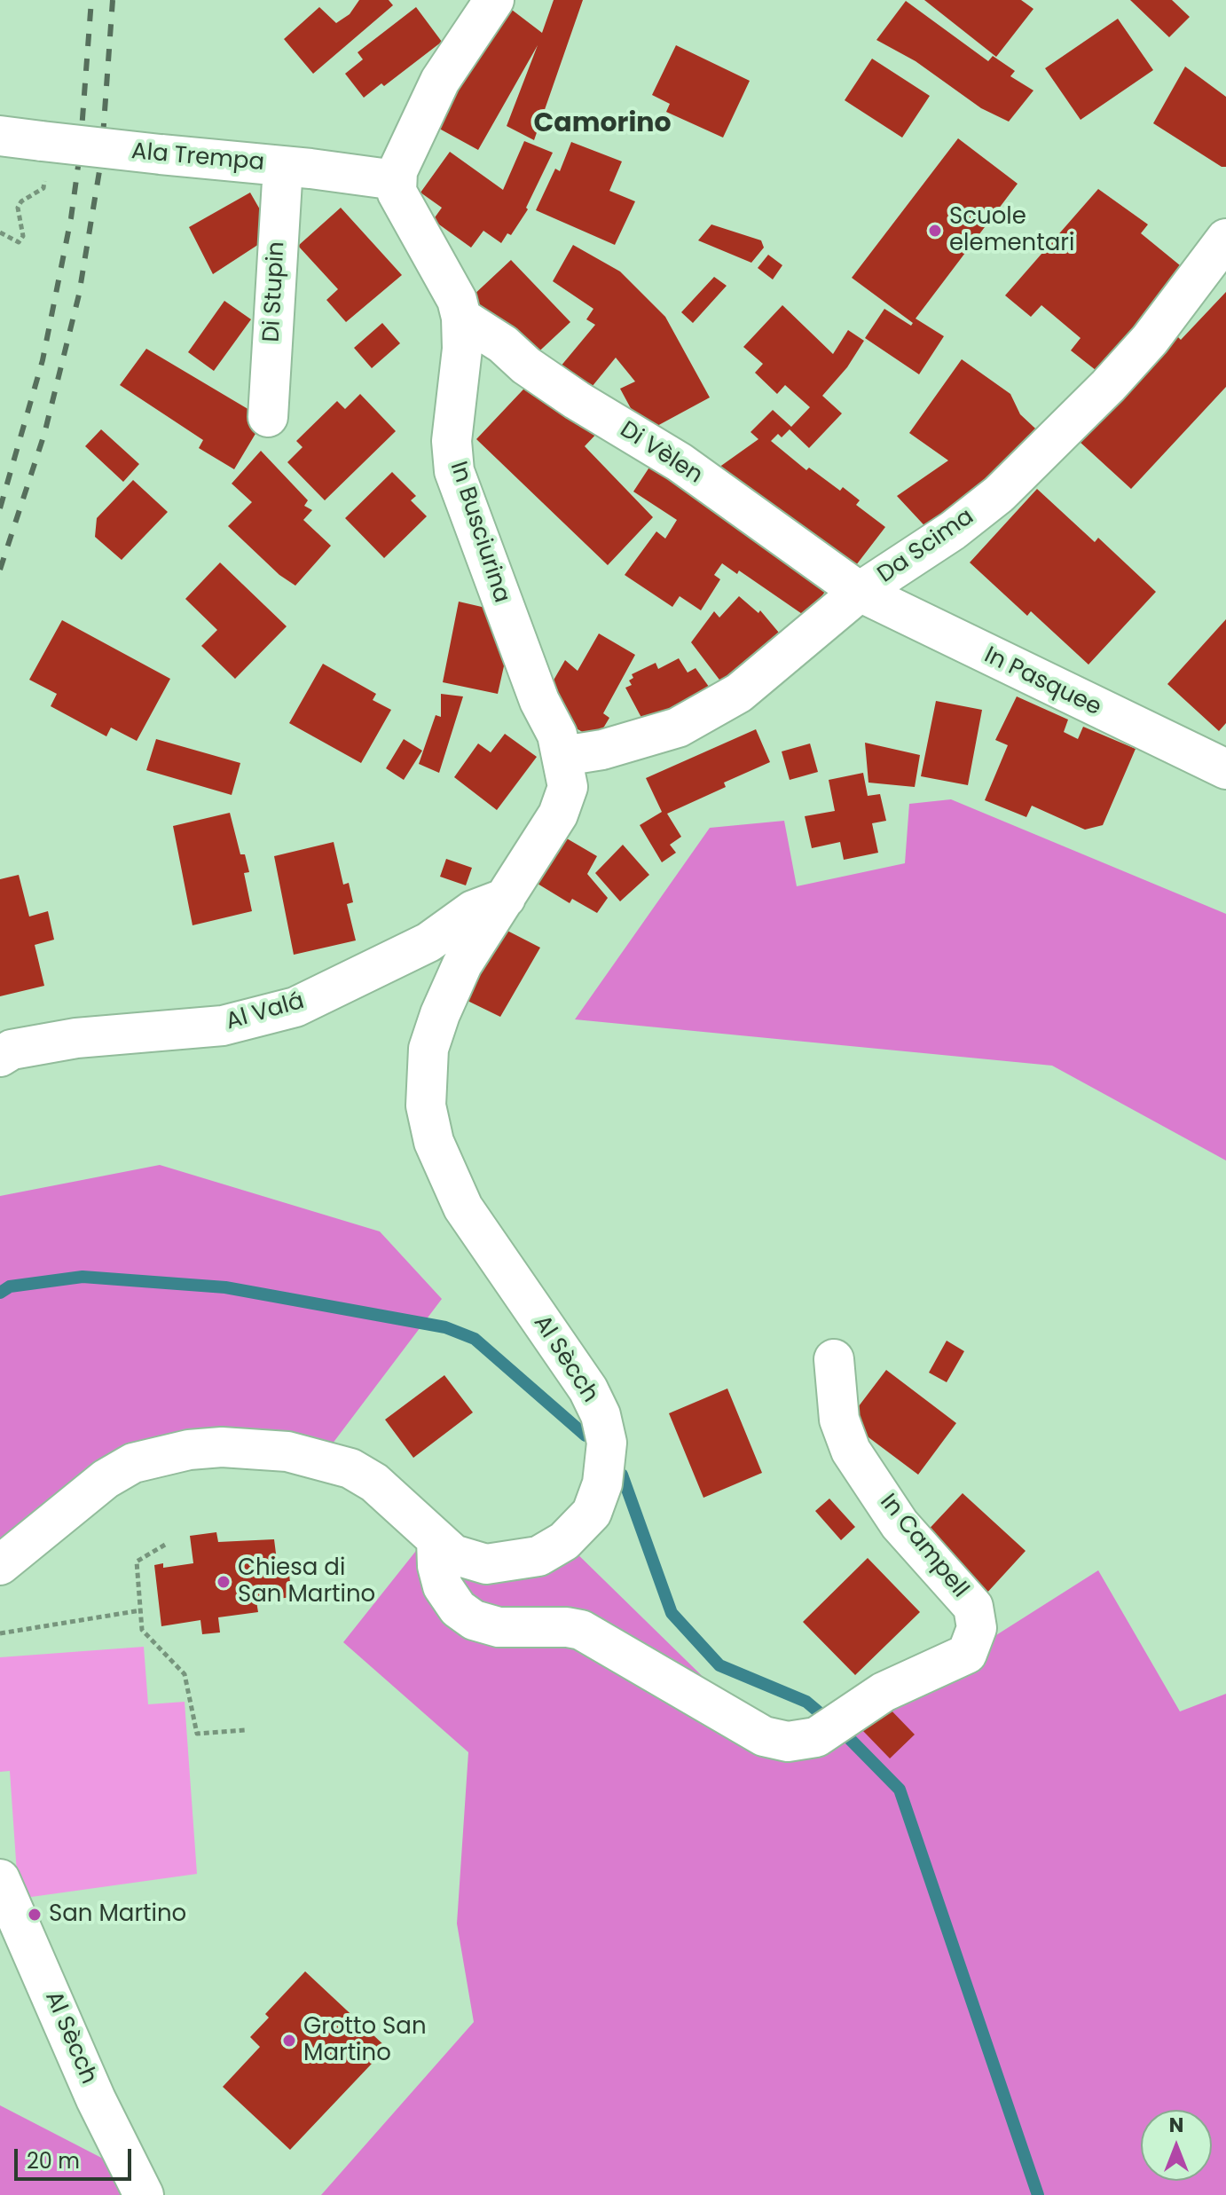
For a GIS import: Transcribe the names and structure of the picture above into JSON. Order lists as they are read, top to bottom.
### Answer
{
  "streets": {
    "street": [
      "Ala Trempa",
      "Di Stupin",
      "Di Vèlen",
      "In Busciurina",
      "Da Scima",
      "In Pasquee",
      "Al Valá",
      "Al Sècch",
      "In Campell"
    ]
  },
  "crossings": [
    ["Ala Trempa", "Di Stupin"],
    ["Ala Trempa", "In Busciurina"],
    ["Di Vèlen", "In Busciurina"],
    ["Di Vèlen", "Da Scima"],
    ["Di Vèlen", "In Pasquee"],
    ["In Busciurina", "Da Scima"],
    ["In Busciurina", "Al Sècch"],
    ["Da Scima", "In Pasquee"],
    ["Da Scima", "Al Sècch"],
    ["Al Valá", "Al Sècch"],
    ["Al Sècch", "In Campell"]
  ],
  "districts": ["Camorino"],
  "places": [
    "Scuole elementari",
    "Chiesa di San Martino",
    "San Martino",
    "Grotto San Martino"
  ],
  "scale_bar": "20 m",
  "north": "top"
}
